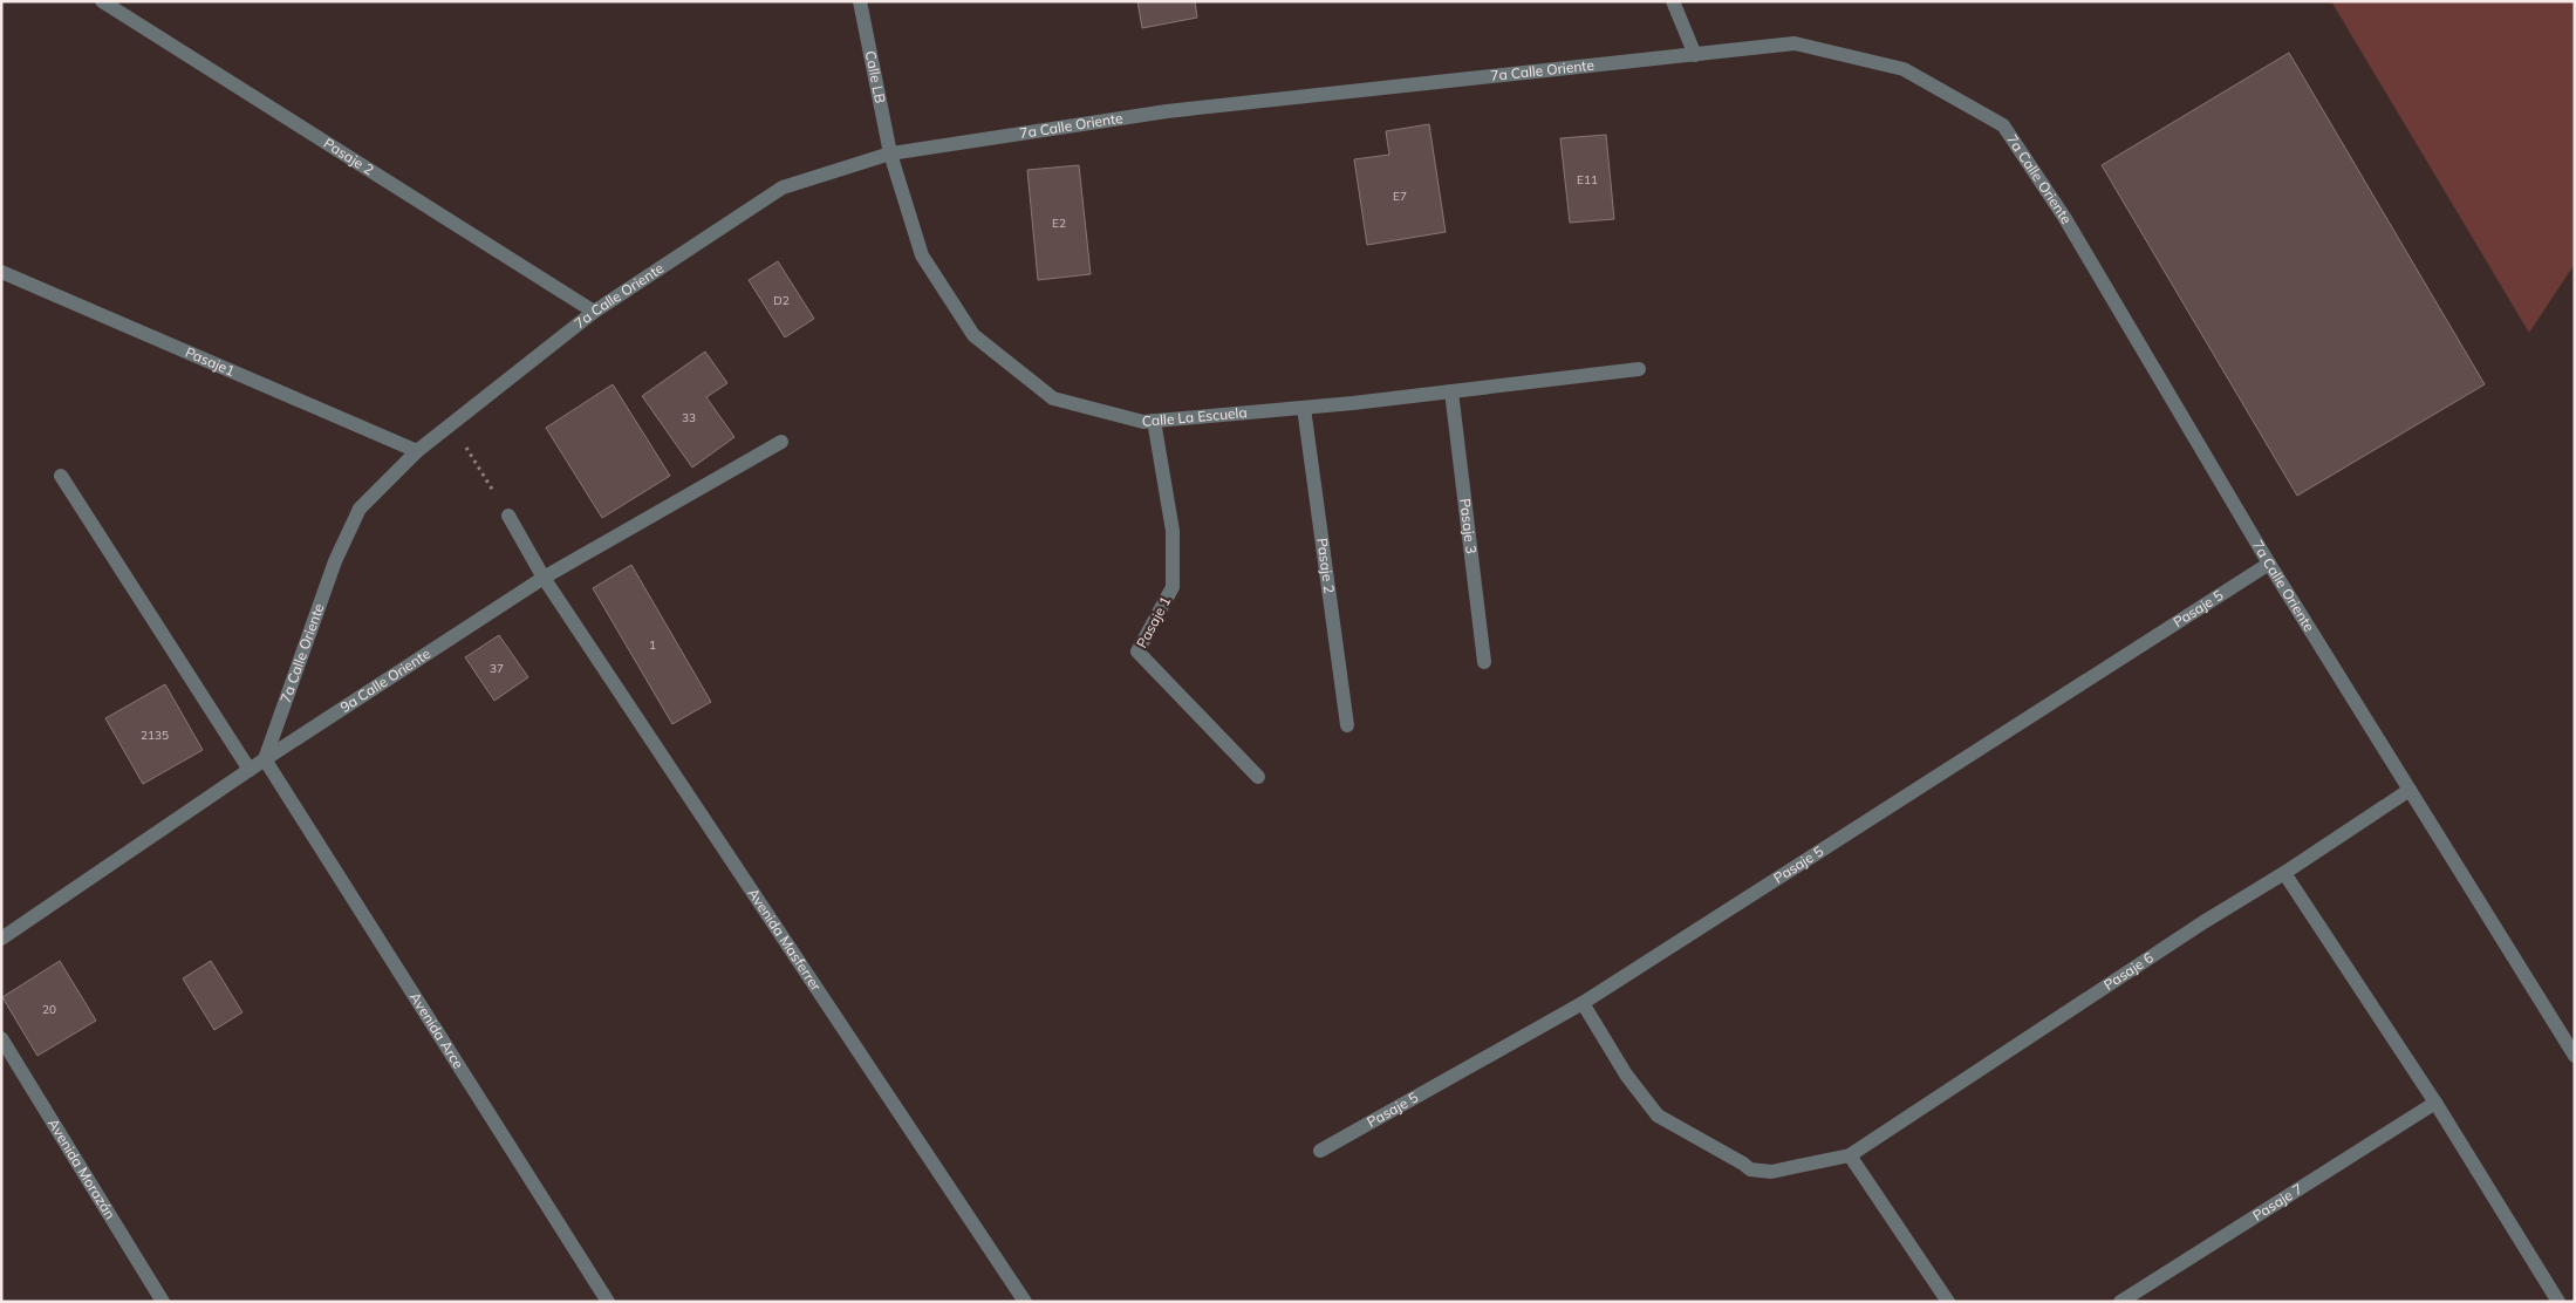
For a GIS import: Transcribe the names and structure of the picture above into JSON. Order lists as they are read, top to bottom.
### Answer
{
  "streets": {
    "street": [
      "7a Calle Oriente",
      "Calle LB",
      "Pasaje 2",
      "Pasaje1",
      "Calle La Escuela",
      "Pasaje 3",
      "Pasaje 5",
      "Pasaje 1",
      "9a Calle Oriente",
      "Avenida Masferrer",
      "Pasaje 6",
      "Avenida Arce",
      "Avenida Morazán",
      "Pasaje 7"
    ]
  },
  "crossings": [
    ["7a Calle Oriente", "Calle LB"],
    ["7a Calle Oriente", "Pasaje 2"],
    ["7a Calle Oriente", "Pasaje1"],
    ["7a Calle Oriente", "Calle La Escuela"],
    ["7a Calle Oriente", "Pasaje 5"],
    ["7a Calle Oriente", "9a Calle Oriente"],
    ["7a Calle Oriente", "Pasaje 6"],
    ["7a Calle Oriente", "Avenida Arce"],
    ["Calle LB", "Calle La Escuela"],
    ["Pasaje 2", "Calle La Escuela"],
    ["Calle La Escuela", "Pasaje 3"],
    ["Calle La Escuela", "Pasaje 1"],
    ["9a Calle Oriente", "Avenida Masferrer"],
    ["9a Calle Oriente", "Avenida Arce"]
  ],
  "house_numbers": [
    "E11",
    "E7",
    "E2",
    "D2",
    "33",
    "1",
    "37",
    "2135",
    "20"
  ]
}
